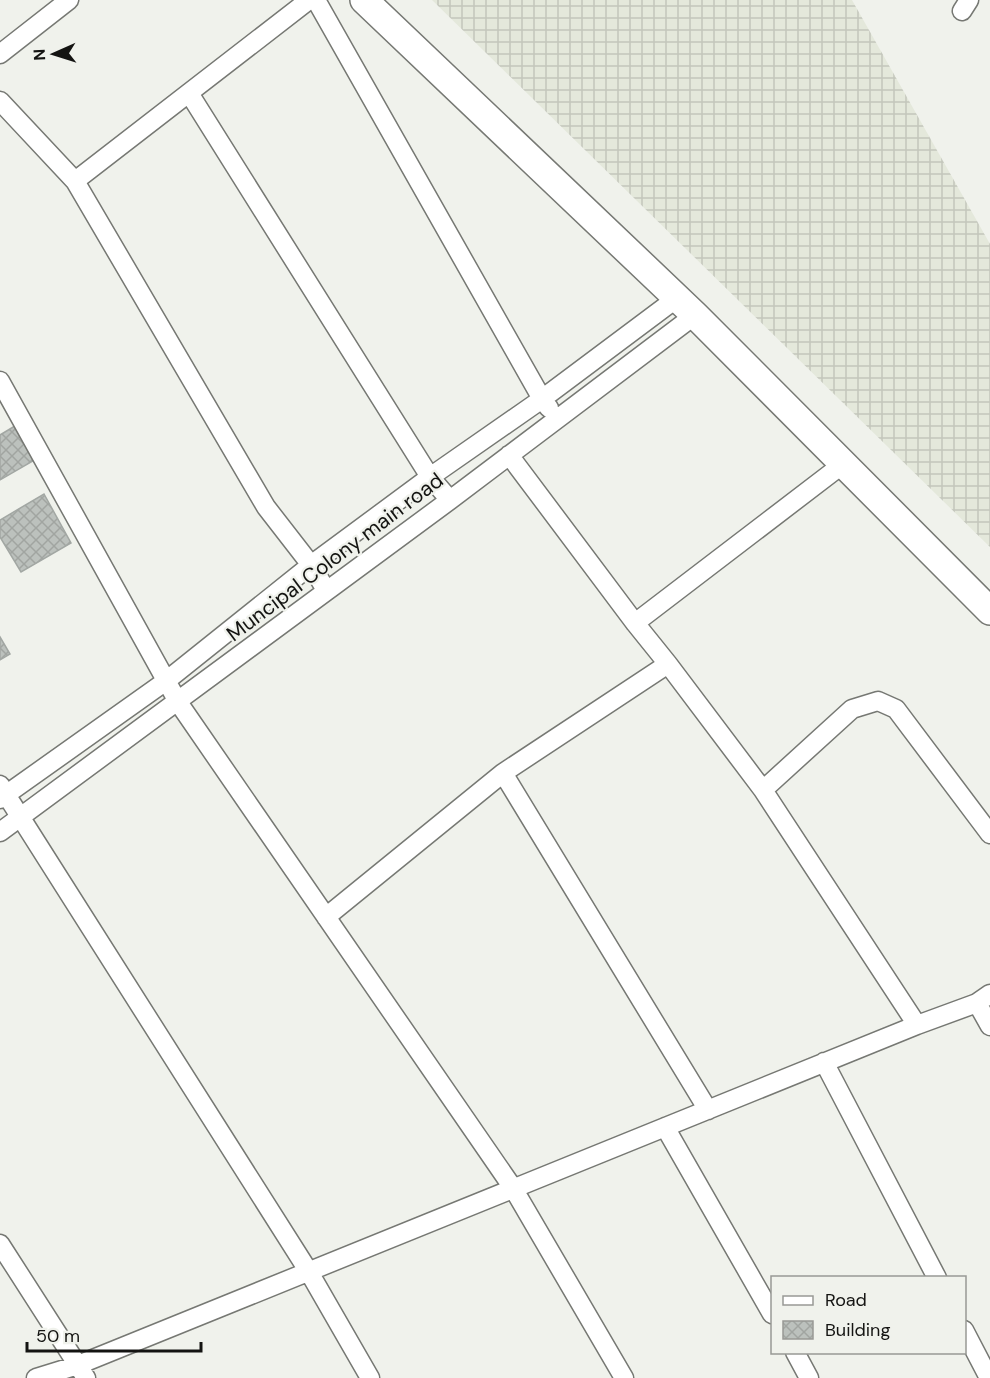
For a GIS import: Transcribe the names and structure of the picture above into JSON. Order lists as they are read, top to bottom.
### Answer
{
  "streets": {
    "street": ["Muncipal Colony main road"]
  },
  "legend": ["Road", "Building"],
  "scale_bar": "50 m",
  "north": "left"
}
